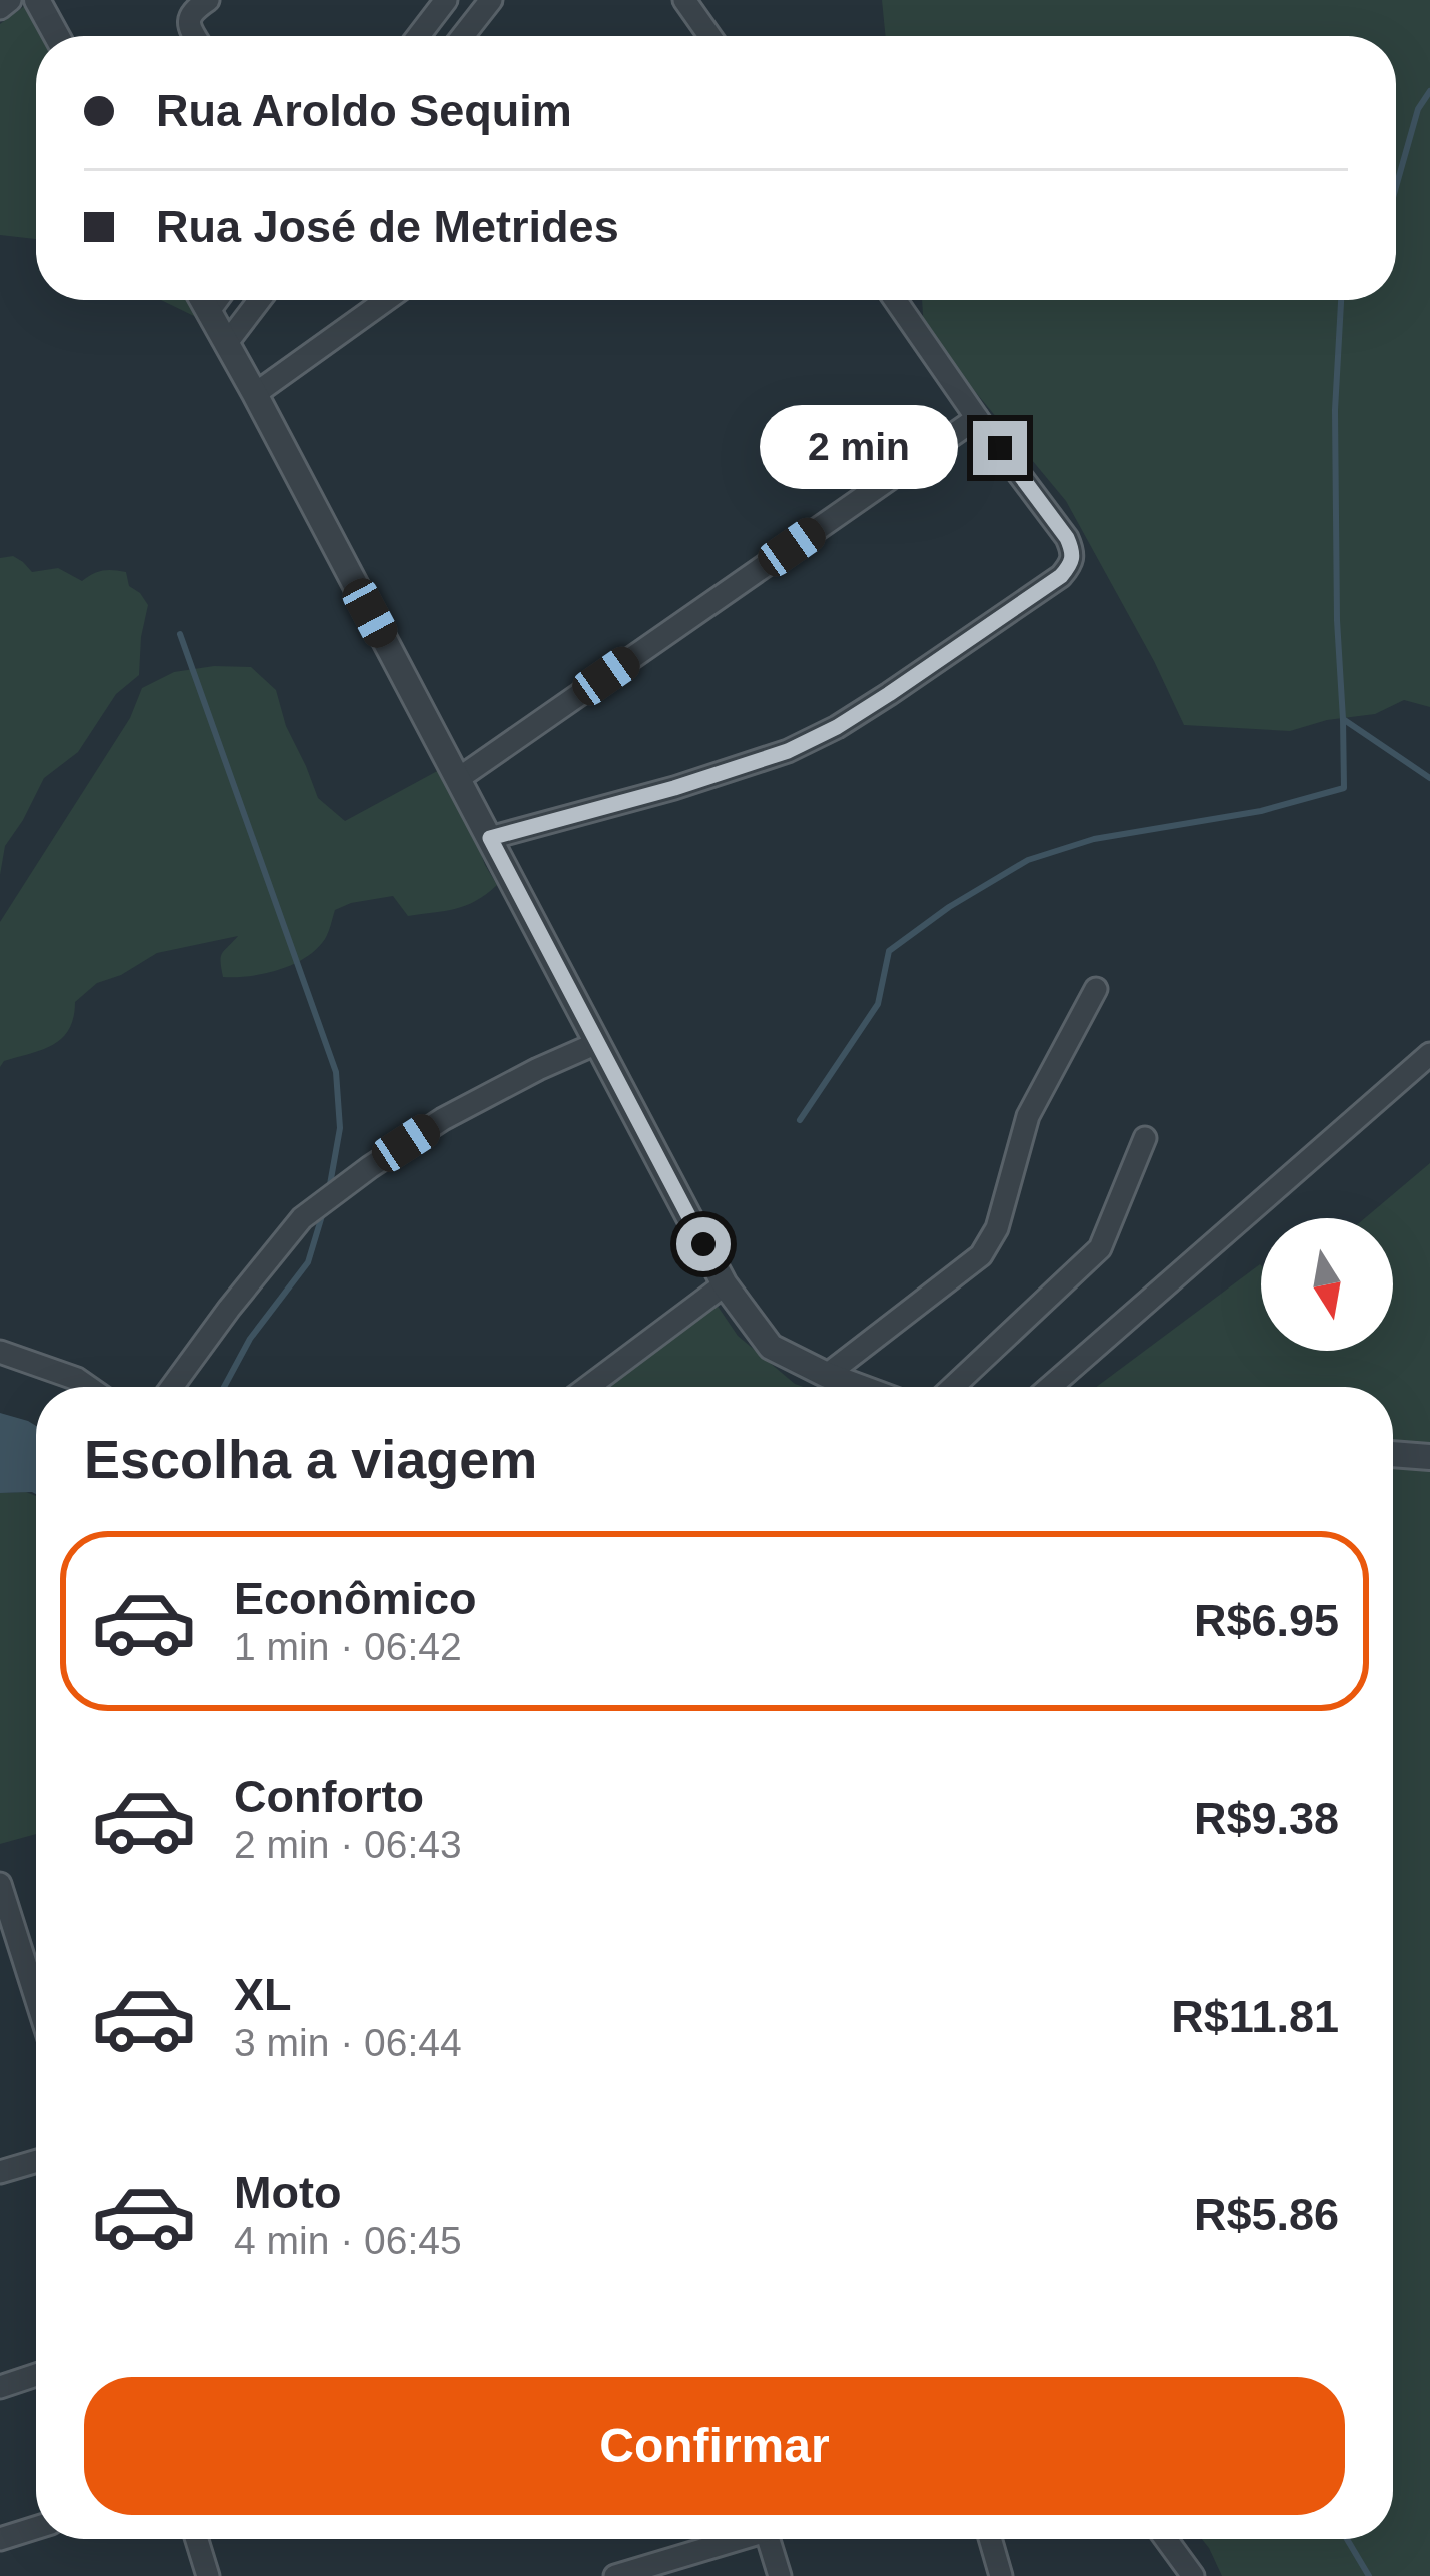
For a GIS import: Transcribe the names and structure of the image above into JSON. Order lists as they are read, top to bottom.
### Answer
{
  "north": "bottom",
  "page": {
    "banner": ["Rua Aroldo Sequim", "Rua José de Metrides"],
    "bubble": "2 min",
    "heading": "Escolha a viagem",
    "list": [
      {
        "name": "Econômico",
        "note": "1 min · 06:42",
        "value": "R$6.95"
      },
      {
        "name": "Conforto",
        "note": "2 min · 06:43",
        "value": "R$9.38"
      },
      {
        "name": "XL",
        "note": "3 min · 06:44",
        "value": "R$11.81"
      },
      {
        "name": "Moto",
        "note": "4 min · 06:45",
        "value": "R$5.86"
      }
    ],
    "buttons": "Confirmar"
  }
}
